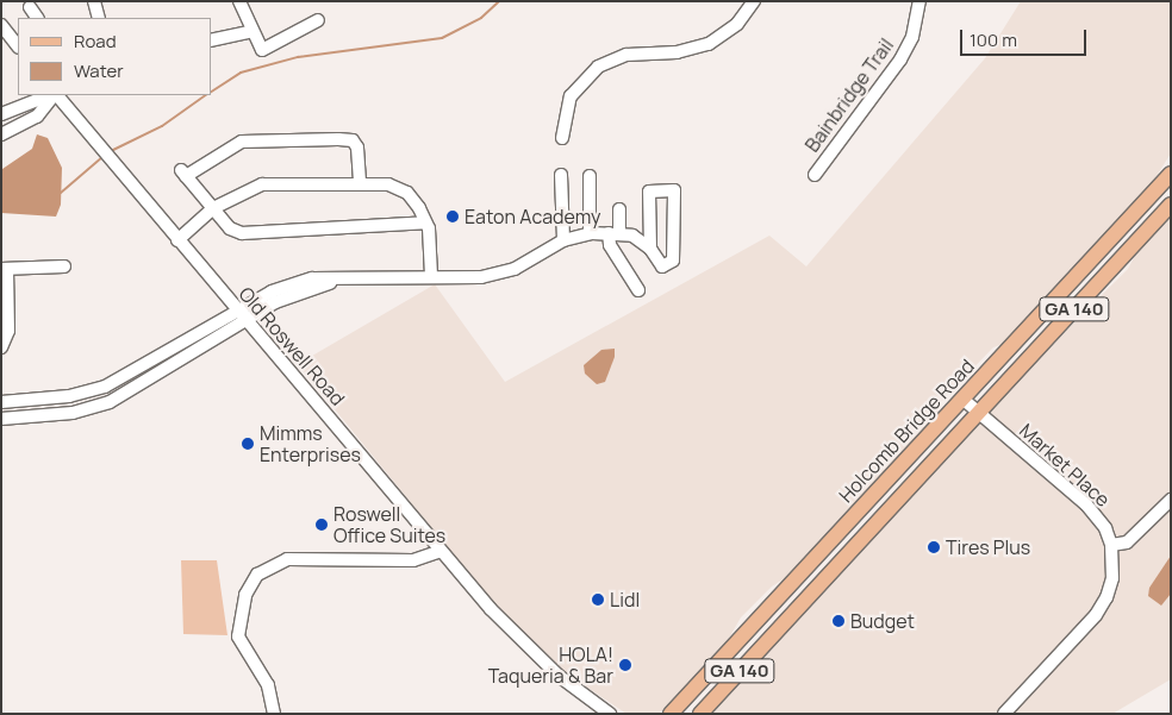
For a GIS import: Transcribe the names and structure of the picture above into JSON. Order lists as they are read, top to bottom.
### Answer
{
  "streets": {
    "main road": ["GA 140", "Holcomb Bridge Road"],
    "street": ["Bainbridge Trail", "Old Roswell Road", "Market Place"]
  },
  "crossings": [
    ["Holcomb Bridge Road", "Market Place"]
  ],
  "places": [
    "Eaton Academy",
    "Mimms Enterprises",
    "Roswell Office Suites",
    "Tires Plus",
    "Lidl",
    "Budget",
    "HOLA! Taqueria & Bar"
  ],
  "legend": ["Road", "Water"],
  "scale_bar": "100 m"
}
